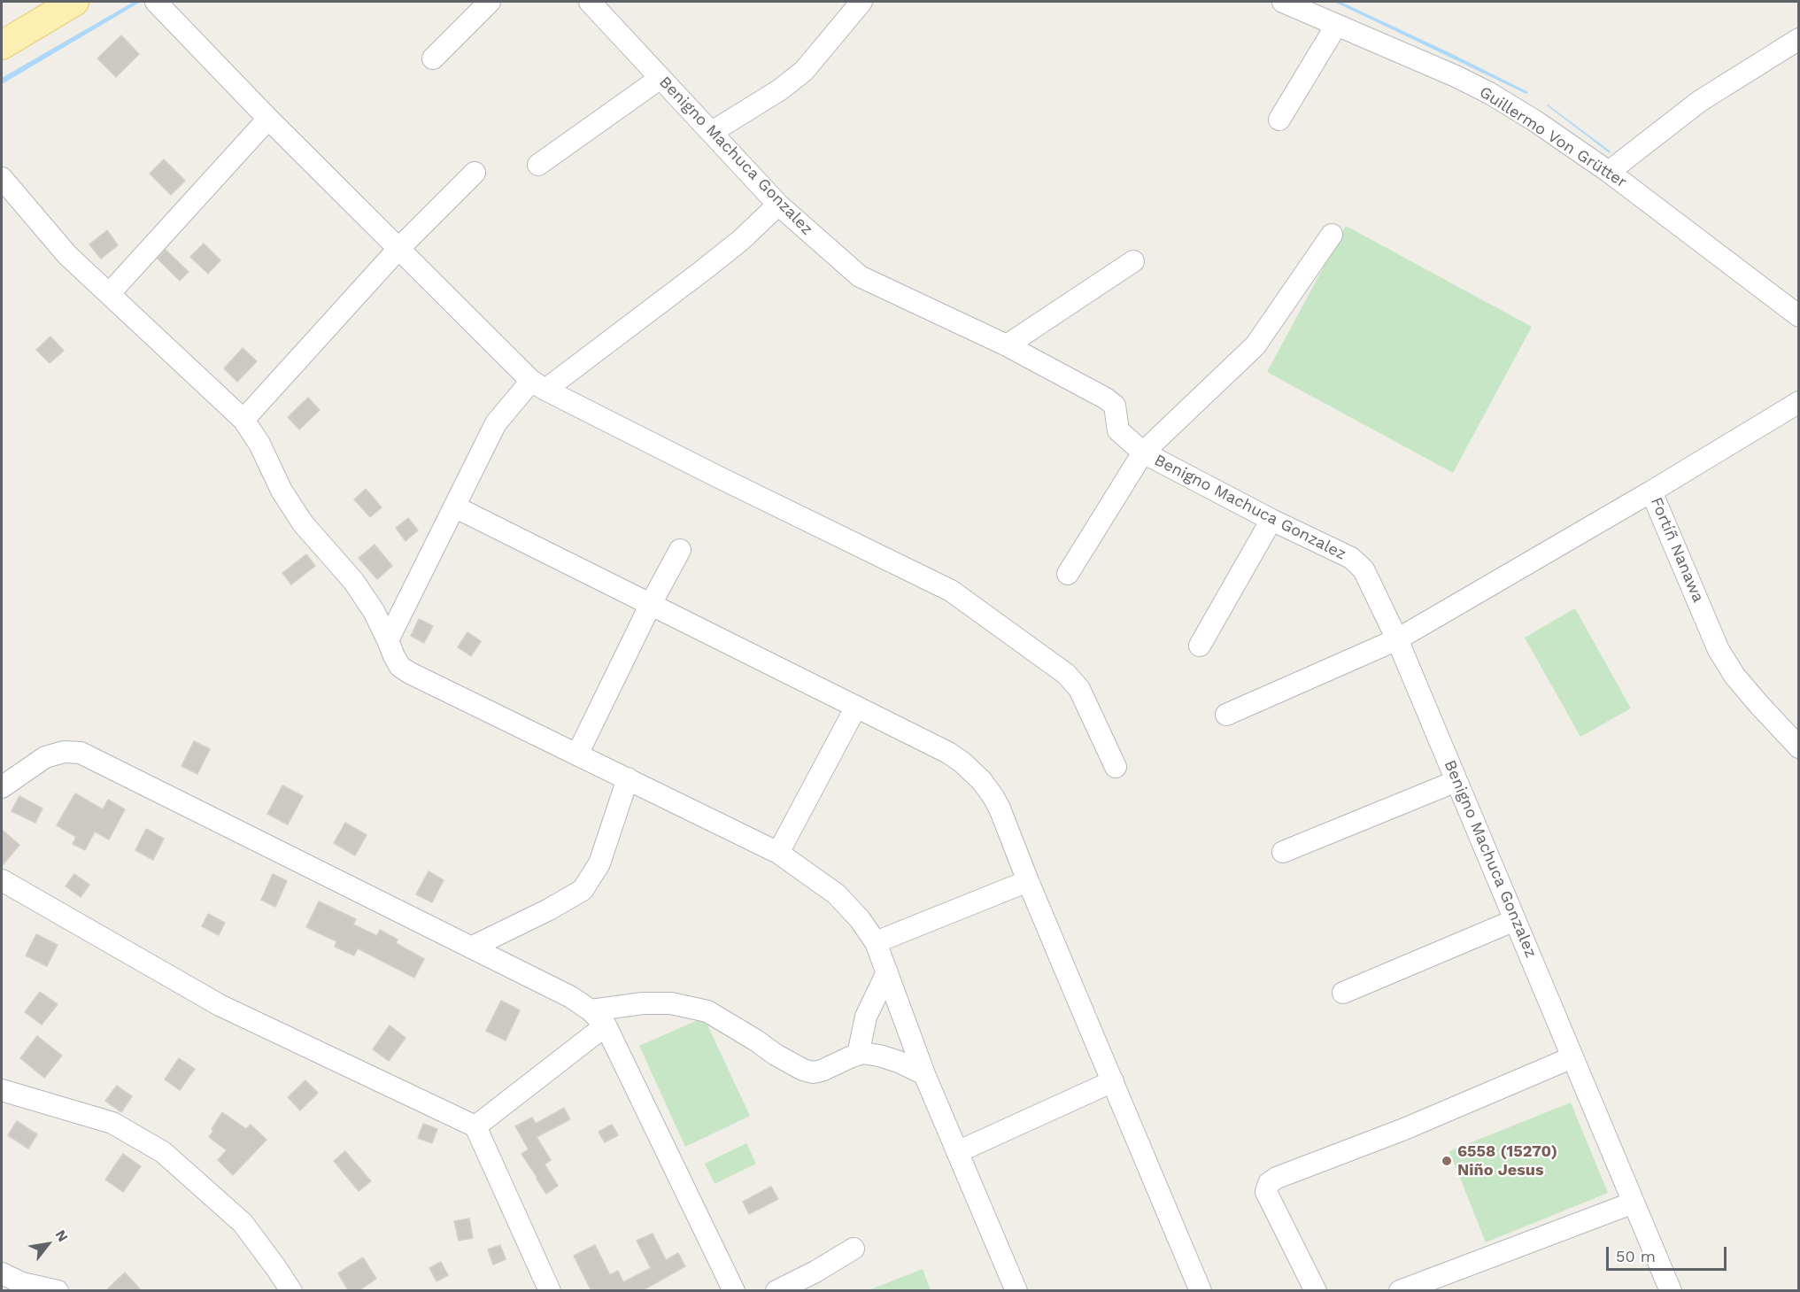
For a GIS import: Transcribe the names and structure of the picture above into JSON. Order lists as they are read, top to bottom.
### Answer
{
  "streets": {
    "street": ["Guillermo Von Grütter", "Benigno Machuca Gonzalez", "Fortíñ Nanawa"]
  },
  "places": ["6558 (15270) Niño Jesus"],
  "scale_bar": "50 m",
  "north": "top right"
}
